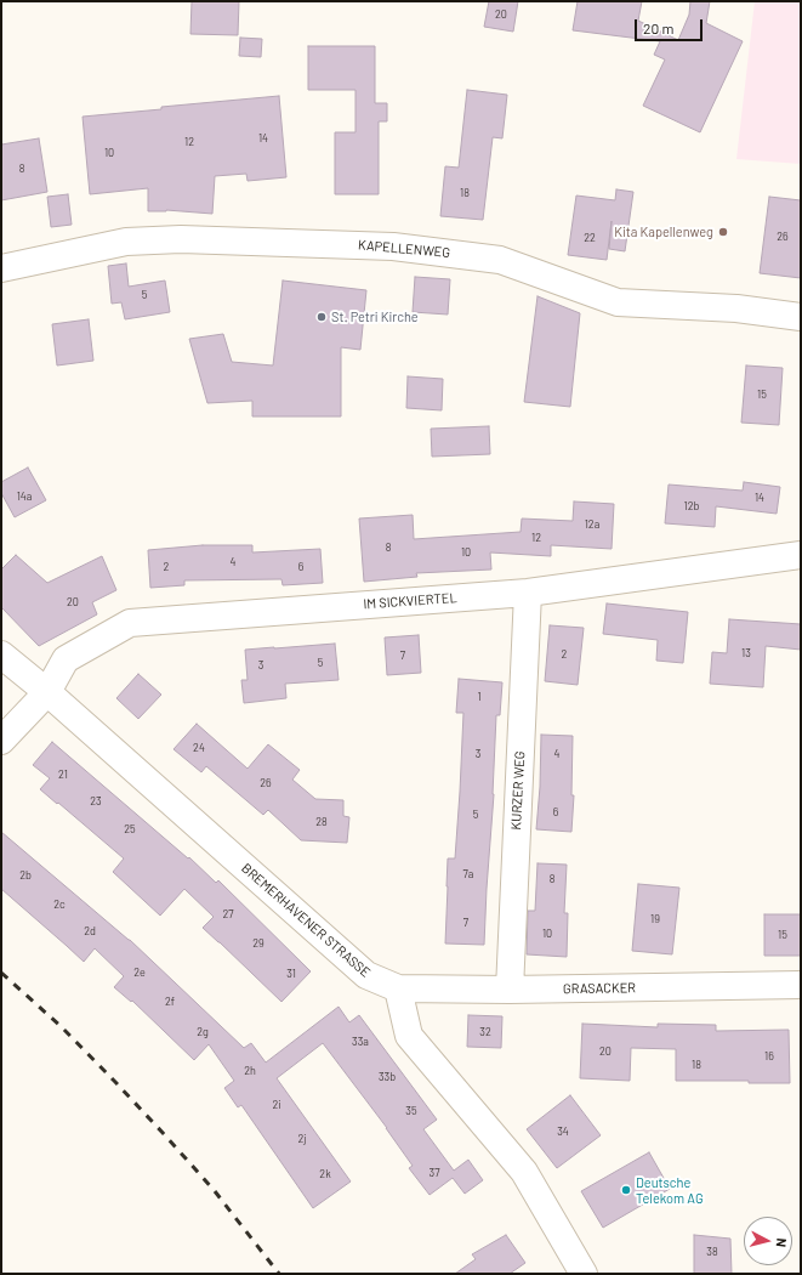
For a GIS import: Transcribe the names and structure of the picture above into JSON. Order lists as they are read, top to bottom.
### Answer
{
  "streets": {
    "street": [
      "KAPELLENWEG",
      "IM SICKVIERTEL",
      "KURZER WEG",
      "BREMERHAVENER STRASSE",
      "GRASACKER"
    ]
  },
  "crossings": [
    ["IM SICKVIERTEL", "KURZER WEG"],
    ["IM SICKVIERTEL", "BREMERHAVENER STRASSE"],
    ["KURZER WEG", "GRASACKER"],
    ["BREMERHAVENER STRASSE", "GRASACKER"]
  ],
  "places": ["Kita Kapellenweg", "St. Petri Kirche", "Deutsche Telekom AG"],
  "house_numbers": [
    "20",
    "14",
    "12",
    "10",
    "8",
    "18",
    "26",
    "22",
    "5",
    "15",
    "14a",
    "14",
    "12b",
    "12a",
    "12",
    "8",
    "10",
    "4",
    "2",
    "6",
    "20",
    "13",
    "2",
    "7",
    "5",
    "3",
    "1",
    "24",
    "3",
    "4",
    "21",
    "26",
    "23",
    "6",
    "5",
    "28",
    "25",
    "7a",
    "2b",
    "8",
    "2c",
    "27",
    "19",
    "7",
    "2d",
    "10",
    "15",
    "29",
    "2e",
    "31",
    "2f",
    "2g",
    "32",
    "33a",
    "20",
    "16",
    "18",
    "2h",
    "33b",
    "2i",
    "35",
    "34",
    "2j",
    "37",
    "2k",
    "38"
  ],
  "scale_bar": "20 m",
  "north": "right"
}
